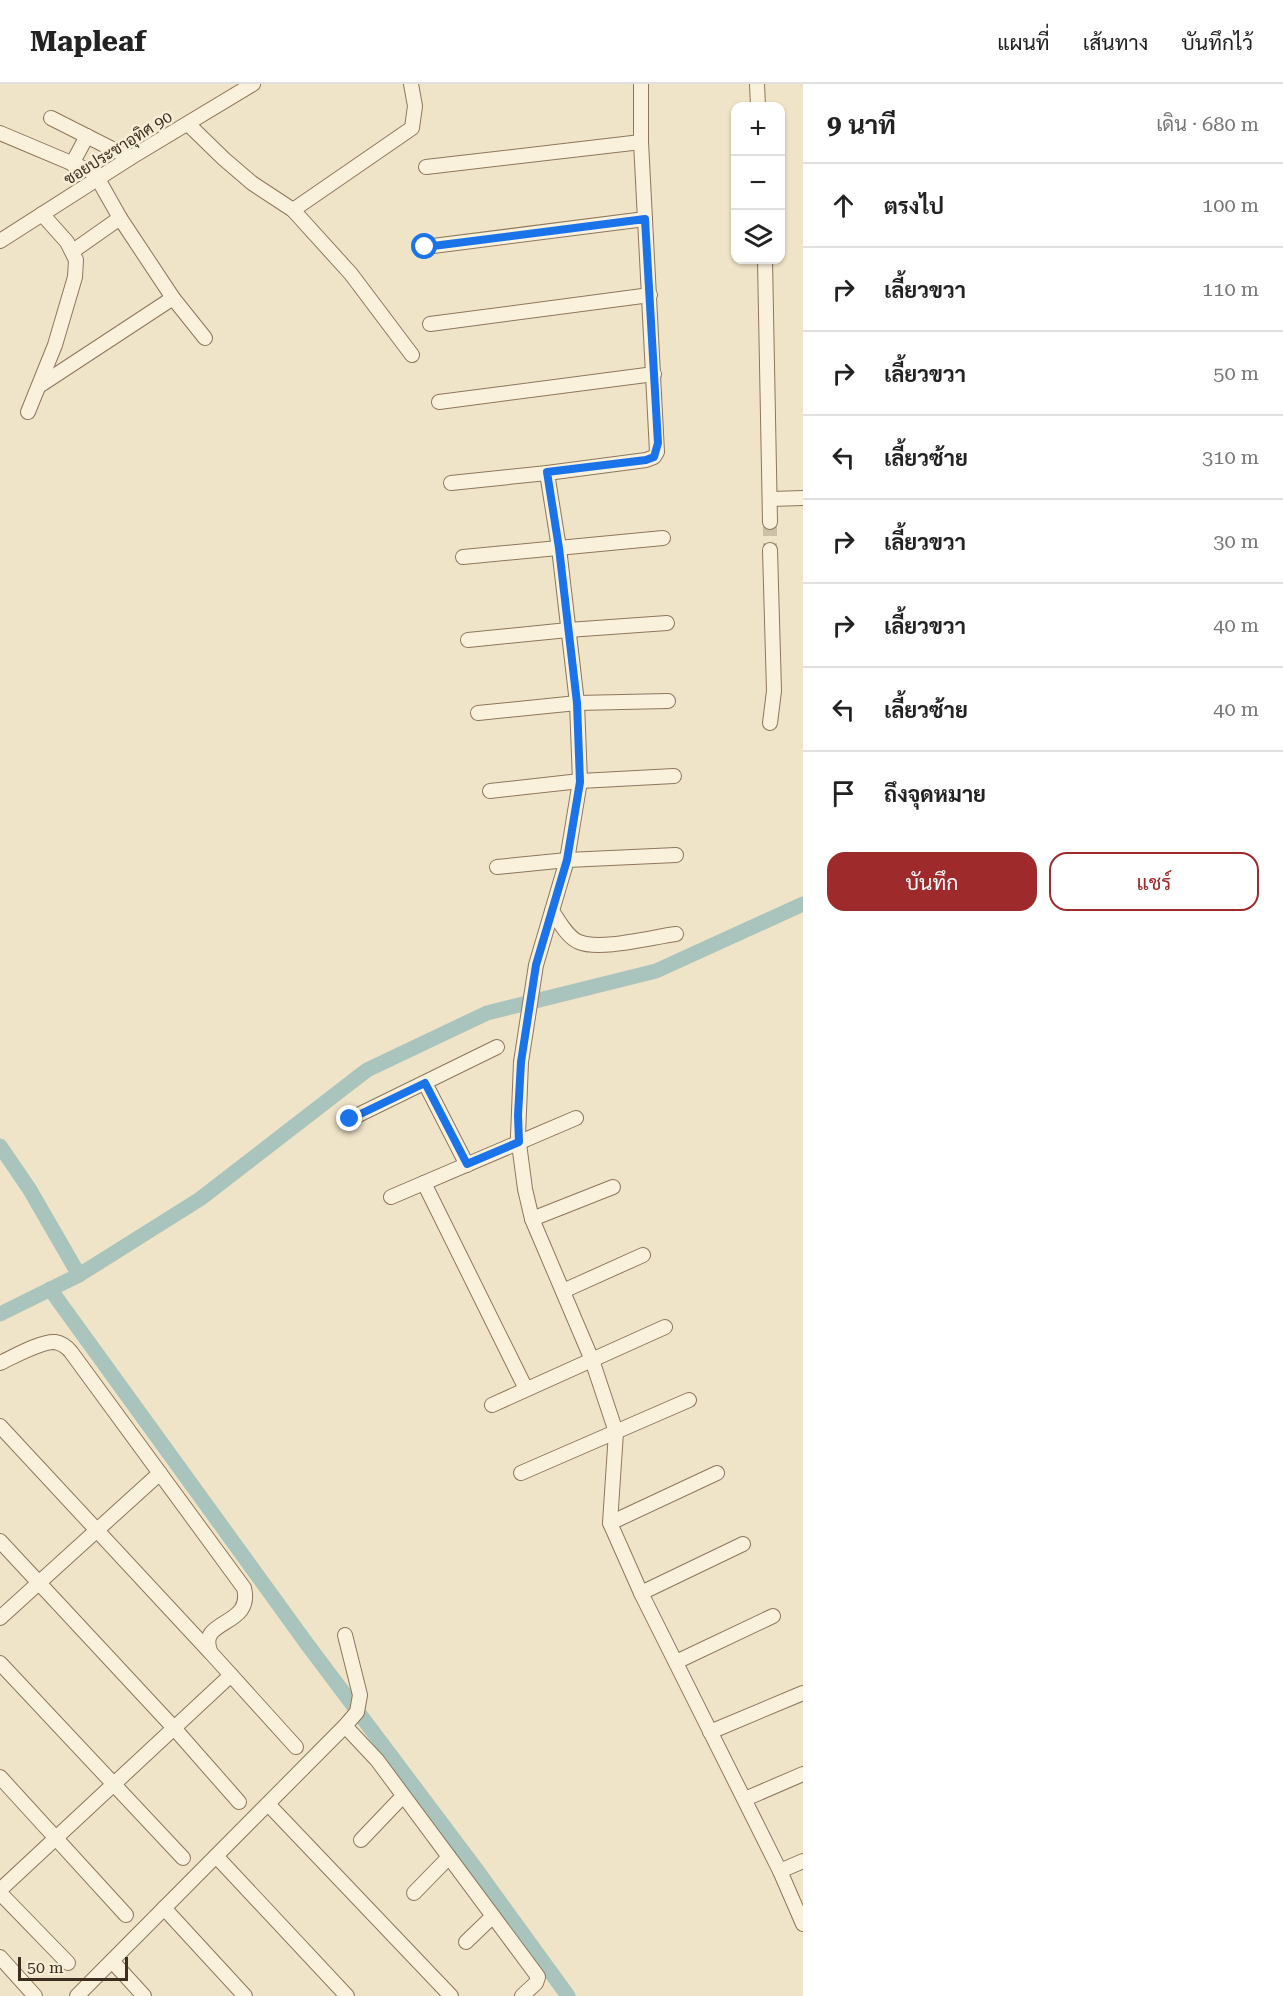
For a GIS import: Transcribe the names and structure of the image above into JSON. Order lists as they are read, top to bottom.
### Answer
{
  "streets": {
    "street": ["ซอยประชาอุทิศ 90"]
  },
  "scale_bar": "50 m",
  "page": {
    "header": "Mapleaf",
    "nav": ["แผนที่", "เส้นทาง", "บันทึกไว้"],
    "heading": ["9 นาที", "เดิน · 680 m"],
    "map_buttons": ["+", "−"],
    "list": [
      ["ตรงไป", "100 m"],
      ["เลี้ยวขวา", "110 m"],
      ["เลี้ยวขวา", "50 m"],
      ["เลี้ยวซ้าย", "310 m"],
      ["เลี้ยวขวา", "30 m"],
      ["เลี้ยวขวา", "40 m"],
      ["เลี้ยวซ้าย", "40 m"],
      "ถึงจุดหมาย"
    ],
    "buttons": ["บันทึก", "แชร์"],
    "scale": "50 m"
  }
}
